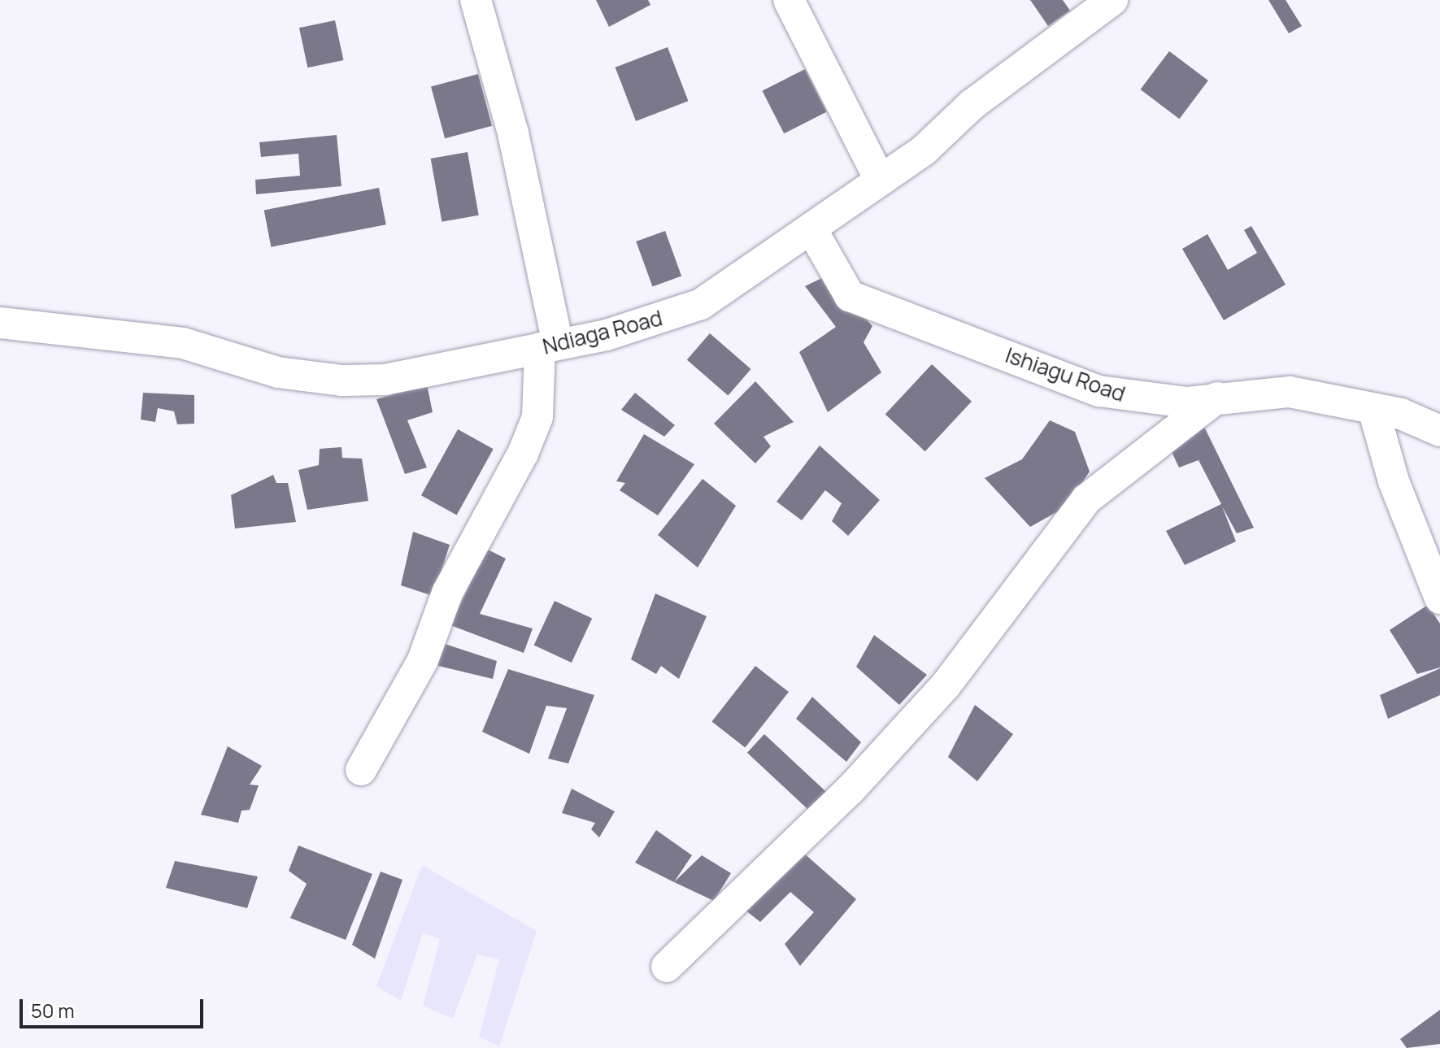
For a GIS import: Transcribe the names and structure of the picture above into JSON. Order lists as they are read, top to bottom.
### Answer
{
  "streets": {
    "street": ["Ndiaga Road", "Ishiagu Road"]
  },
  "crossings": [
    ["Ndiaga Road", "Ishiagu Road"]
  ],
  "scale_bar": "50 m"
}
